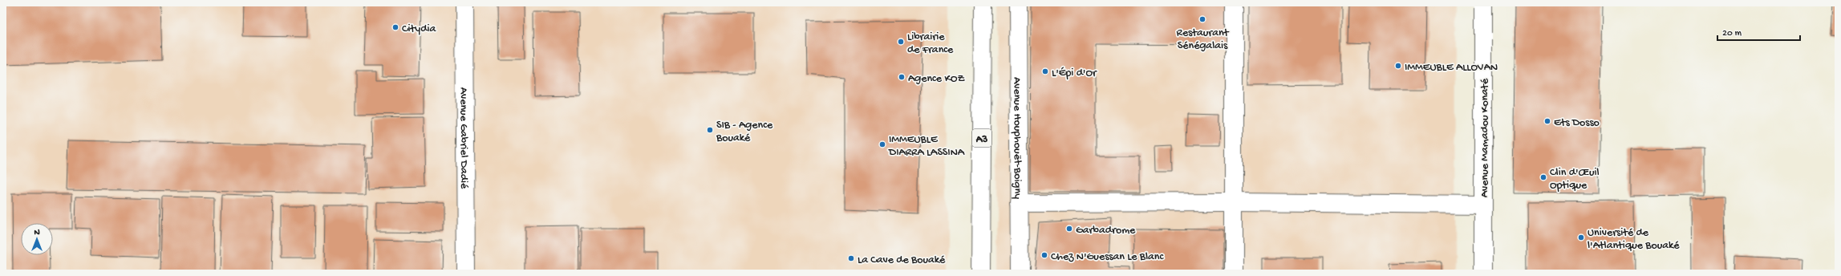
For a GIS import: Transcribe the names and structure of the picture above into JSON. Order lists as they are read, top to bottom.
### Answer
{
  "streets": {
    "main road": [
      "Avenue Gabriel Dadié",
      "A3",
      "Avenue Houphouët-Boigny",
      "Avenue Mamadou Konaté"
    ]
  },
  "places": [
    "Restaurant Sénégalais",
    "Citydia",
    "Librairie de France",
    "IMMEUBLE ALLOVAN",
    "L'Épi d'Or",
    "Agence KOZ",
    "Ets Dosso",
    "SIB - Agence Bouaké",
    "IMMEUBLE DIARRA LASSINA",
    "Clin d'Œuil Optique",
    "Garbadrome",
    "Université de l'Atlantique Bouaké",
    "Chez N'Guessan Le Blanc",
    "La Cave de Bouaké"
  ],
  "scale_bar": "20 m",
  "north": "top"
}
